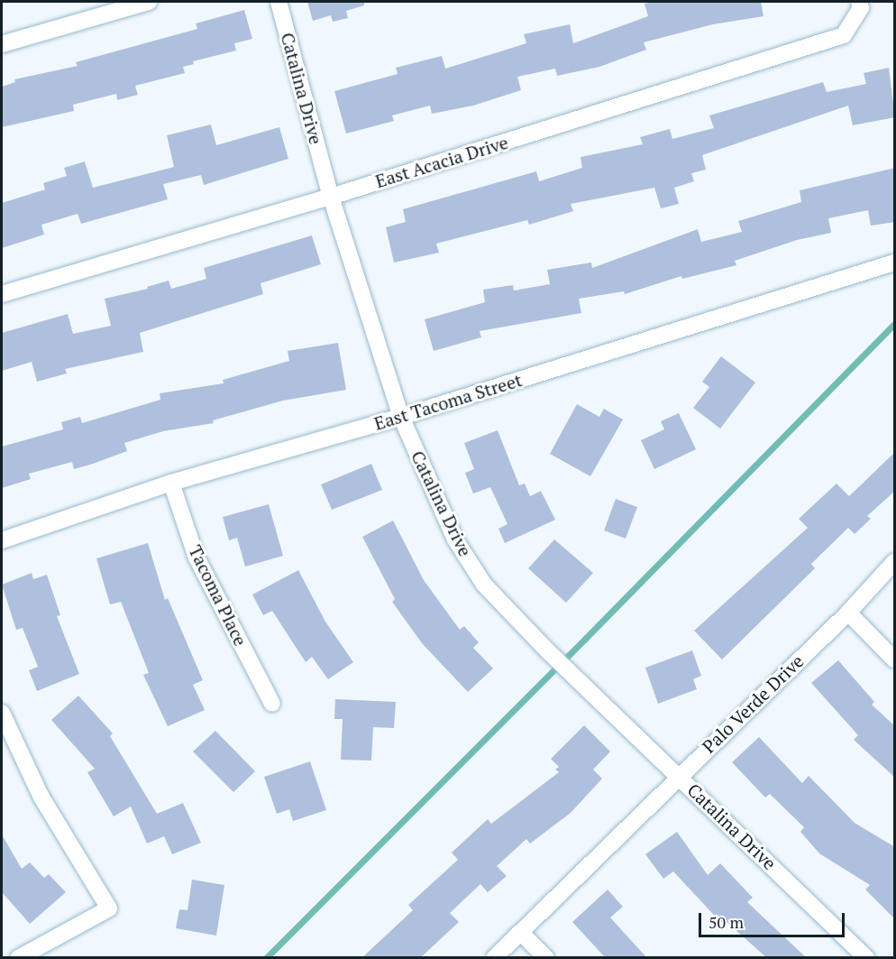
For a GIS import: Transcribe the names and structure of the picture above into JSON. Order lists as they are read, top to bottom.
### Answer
{
  "streets": {
    "street": [
      "Catalina Drive",
      "East Acacia Drive",
      "East Tacoma Street",
      "Tacoma Place",
      "Palo Verde Drive"
    ]
  },
  "crossings": [
    ["Catalina Drive", "East Acacia Drive"],
    ["Catalina Drive", "East Tacoma Street"],
    ["Catalina Drive", "Palo Verde Drive"],
    ["East Tacoma Street", "Tacoma Place"]
  ],
  "scale_bar": "50 m"
}
